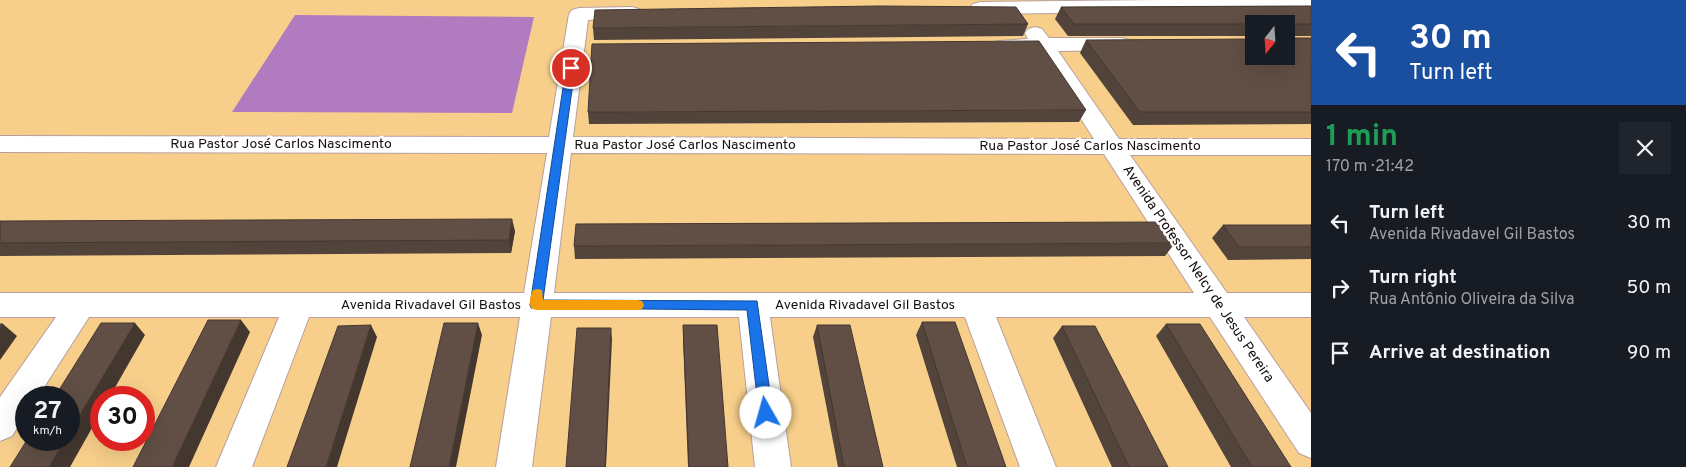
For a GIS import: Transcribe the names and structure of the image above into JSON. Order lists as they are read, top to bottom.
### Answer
{
  "streets": {
    "street": ["Rua Pastor José Carlos Nascimento", "Avenida Professor Nelcy de Jesus Pereira", "Avenida Rivadavel Gil Bastos"]
  },
  "crossings": [
    ["Rua Pastor José Carlos Nascimento", "Avenida Professor Nelcy de Jesus Pereira"],
    ["Avenida Professor Nelcy de Jesus Pereira", "Avenida Rivadavel Gil Bastos"]
  ],
  "north": "bottom",
  "page": {
    "turn": ["30 m", "Turn left"],
    "heading": ["1 min", "170 m · 21:42"],
    "list": [
      {
        "name": "Turn left",
        "note": "Avenida Rivadavel Gil Bastos",
        "value": "30 m"
      },
      {
        "name": "Turn right",
        "note": "Rua Antônio Oliveira da Silva",
        "value": "50 m"
      },
      {
        "name": "Arrive at destination",
        "value": "90 m"
      }
    ],
    "speed": "27 km/h",
    "limit": "30"
  }
}
